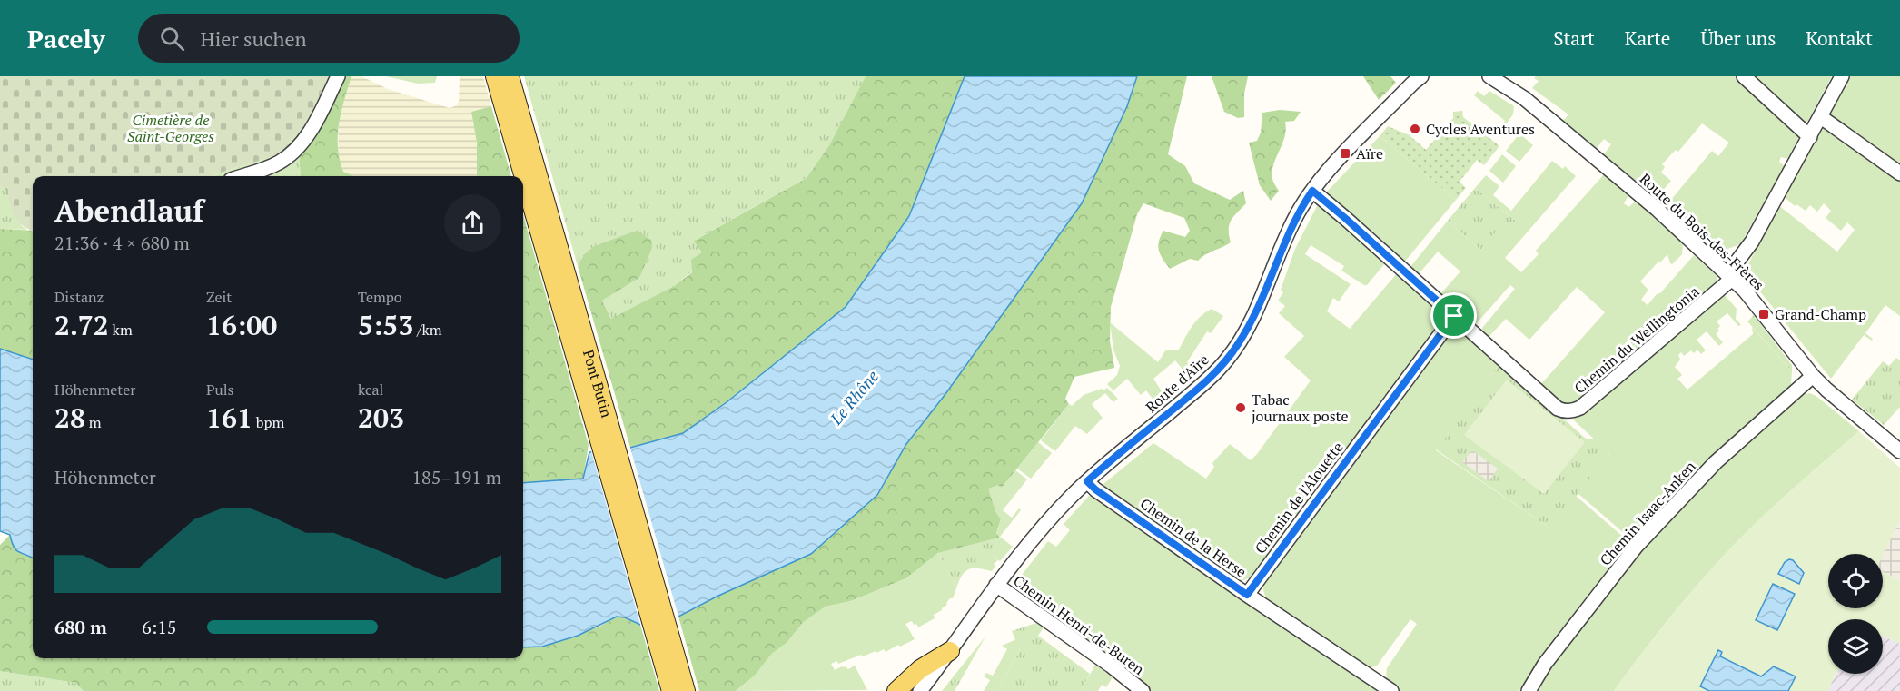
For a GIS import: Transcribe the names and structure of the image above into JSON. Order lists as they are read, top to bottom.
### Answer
{
  "streets": {
    "main road": ["Pont Butin"],
    "street": [
      "Route du Bois-des-Frères",
      "Chemin du Wellingtonia",
      "Route d'Aïre",
      "Chemin de l'Alouette",
      "Chemin Isaac-Anken",
      "Chemin de la Herse",
      "Chemin Henri-de-Buren"
    ]
  },
  "crossings": [
    ["Route du Bois-des-Frères", "Chemin du Wellingtonia"],
    ["Route du Bois-des-Frères", "Chemin Isaac-Anken"],
    ["Chemin du Wellingtonia", "Route d'Aïre"],
    ["Chemin du Wellingtonia", "Chemin de l'Alouette"],
    ["Route d'Aïre", "Chemin de la Herse"],
    ["Route d'Aïre", "Chemin Henri-de-Buren"],
    ["Chemin de l'Alouette", "Chemin de la Herse"]
  ],
  "water": ["Le Rhône"],
  "parks": ["Cimetière de Saint-Georges"],
  "places": {
    "other": ["Cycles Aventures", "Tabac journaux poste"],
    "transit": ["Aïre", "Grand-Champ"]
  },
  "page": {
    "header": "Pacely",
    "search": "Hier suchen",
    "nav": [
      "Start",
      "Karte",
      "Über uns",
      "Kontakt"
    ],
    "heading": ["Abendlauf", "21:36 · 4 × 680 m"],
    "stats": [
      ["Distanz", "2.72 km"],
      ["Zeit", "16:00"],
      ["Tempo", "5:53 /km"],
      ["Höhenmeter", "28 m"],
      ["Puls", "161 bpm"],
      ["kcal", "203"]
    ],
    "chart": ["Höhenmeter", "185–191 m"],
    "list": [
      {
        "name": "680 m",
        "note": "6:15"
      }
    ]
  }
}
